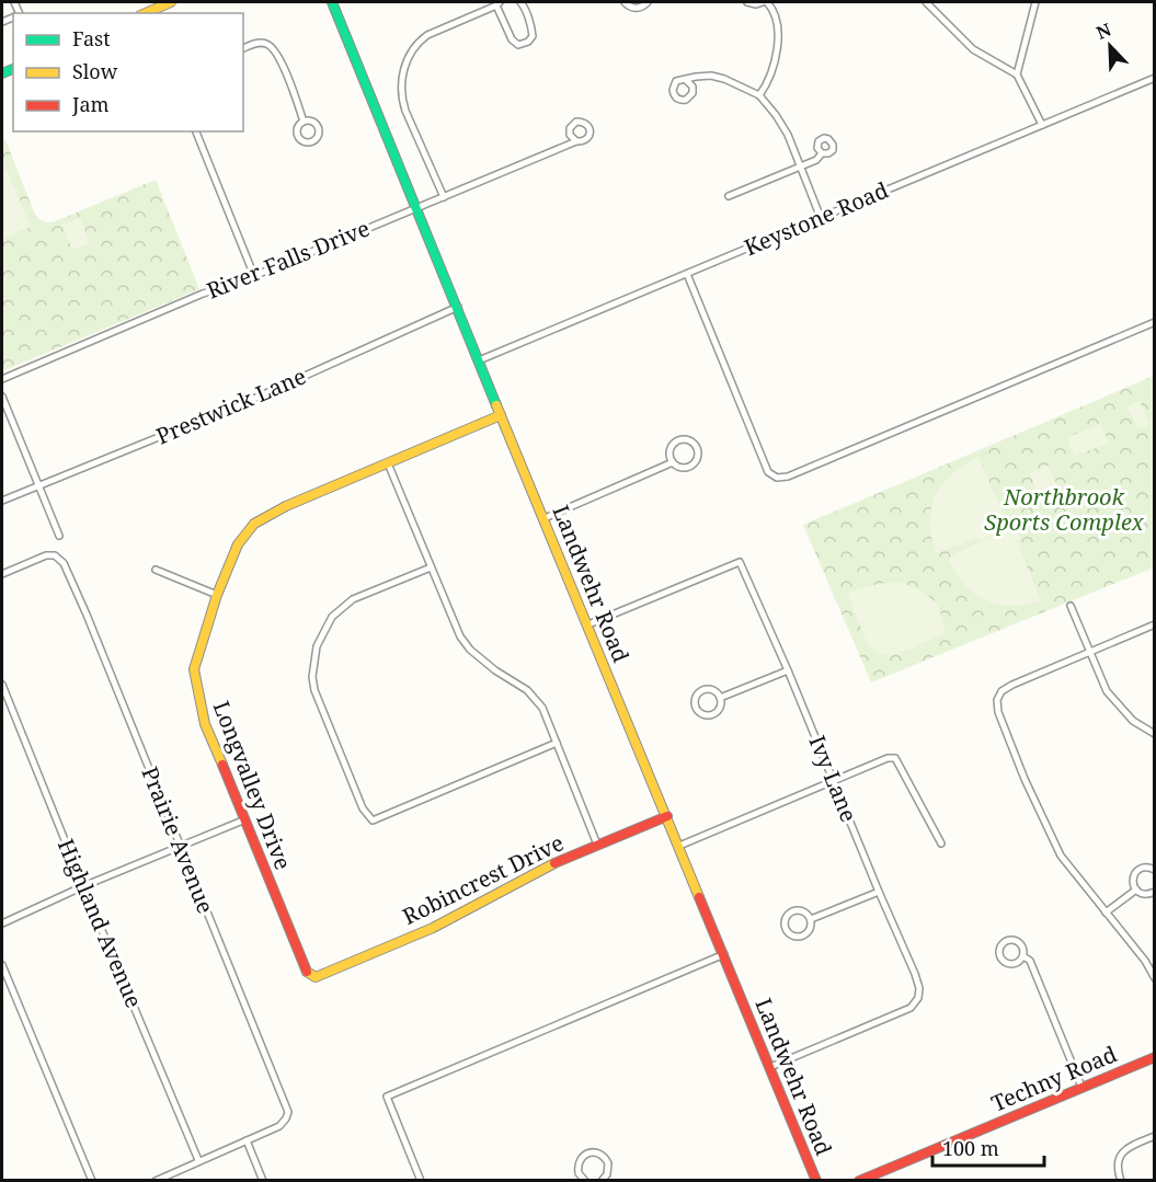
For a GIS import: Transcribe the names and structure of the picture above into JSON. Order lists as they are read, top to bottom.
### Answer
{
  "streets": {
    "main road": [
      "Landwehr Road",
      "Longvalley Drive",
      "Robincrest Drive",
      "Techny Road"
    ],
    "street": [
      "Keystone Road",
      "River Falls Drive",
      "Prestwick Lane",
      "Ivy Lane",
      "Prairie Avenue",
      "Highland Avenue"
    ]
  },
  "crossings": [
    ["Keystone Road", "Landwehr Road"],
    ["River Falls Drive", "Landwehr Road"],
    ["Prestwick Lane", "Landwehr Road"],
    ["Landwehr Road", "Ivy Lane"],
    ["Landwehr Road", "Longvalley Drive"],
    ["Landwehr Road", "Robincrest Drive"],
    ["Longvalley Drive", "Robincrest Drive"]
  ],
  "parks": ["Northbrook Sports Complex"],
  "legend": ["Fast", "Slow", "Jam"],
  "scale_bar": "100 m",
  "north": "top left"
}
